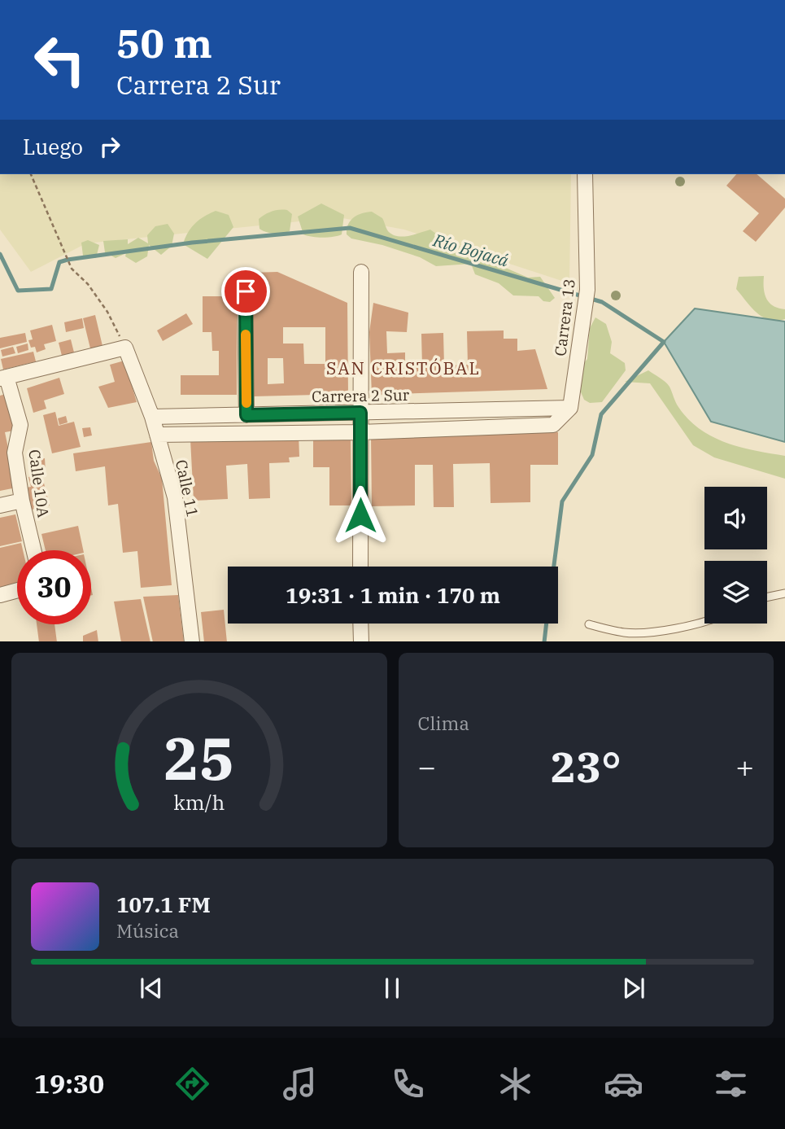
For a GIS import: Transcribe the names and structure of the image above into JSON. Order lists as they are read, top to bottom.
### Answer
{
  "streets": {
    "street": [
      "Carrera 13",
      "Carrera 2 Sur",
      "Calle 10A",
      "Calle 11"
    ]
  },
  "crossings": [
    ["Carrera 13", "Carrera 2 Sur"],
    ["Carrera 2 Sur", "Calle 11"]
  ],
  "districts": ["SAN CRISTÓBAL"],
  "water": ["Río Bojacá"],
  "page": {
    "turn": ["50 m", "Carrera 2 Sur"],
    "then": "Luego",
    "limit": "30",
    "trip": "19:31 · 1 min · 170 m",
    "tile": "Clima",
    "heat": ["−", "23°", "+"],
    "song": ["107.1 FM", "Música"],
    "tabs": "19:30",
    "gauge": ["25", "km/h"]
  }
}
